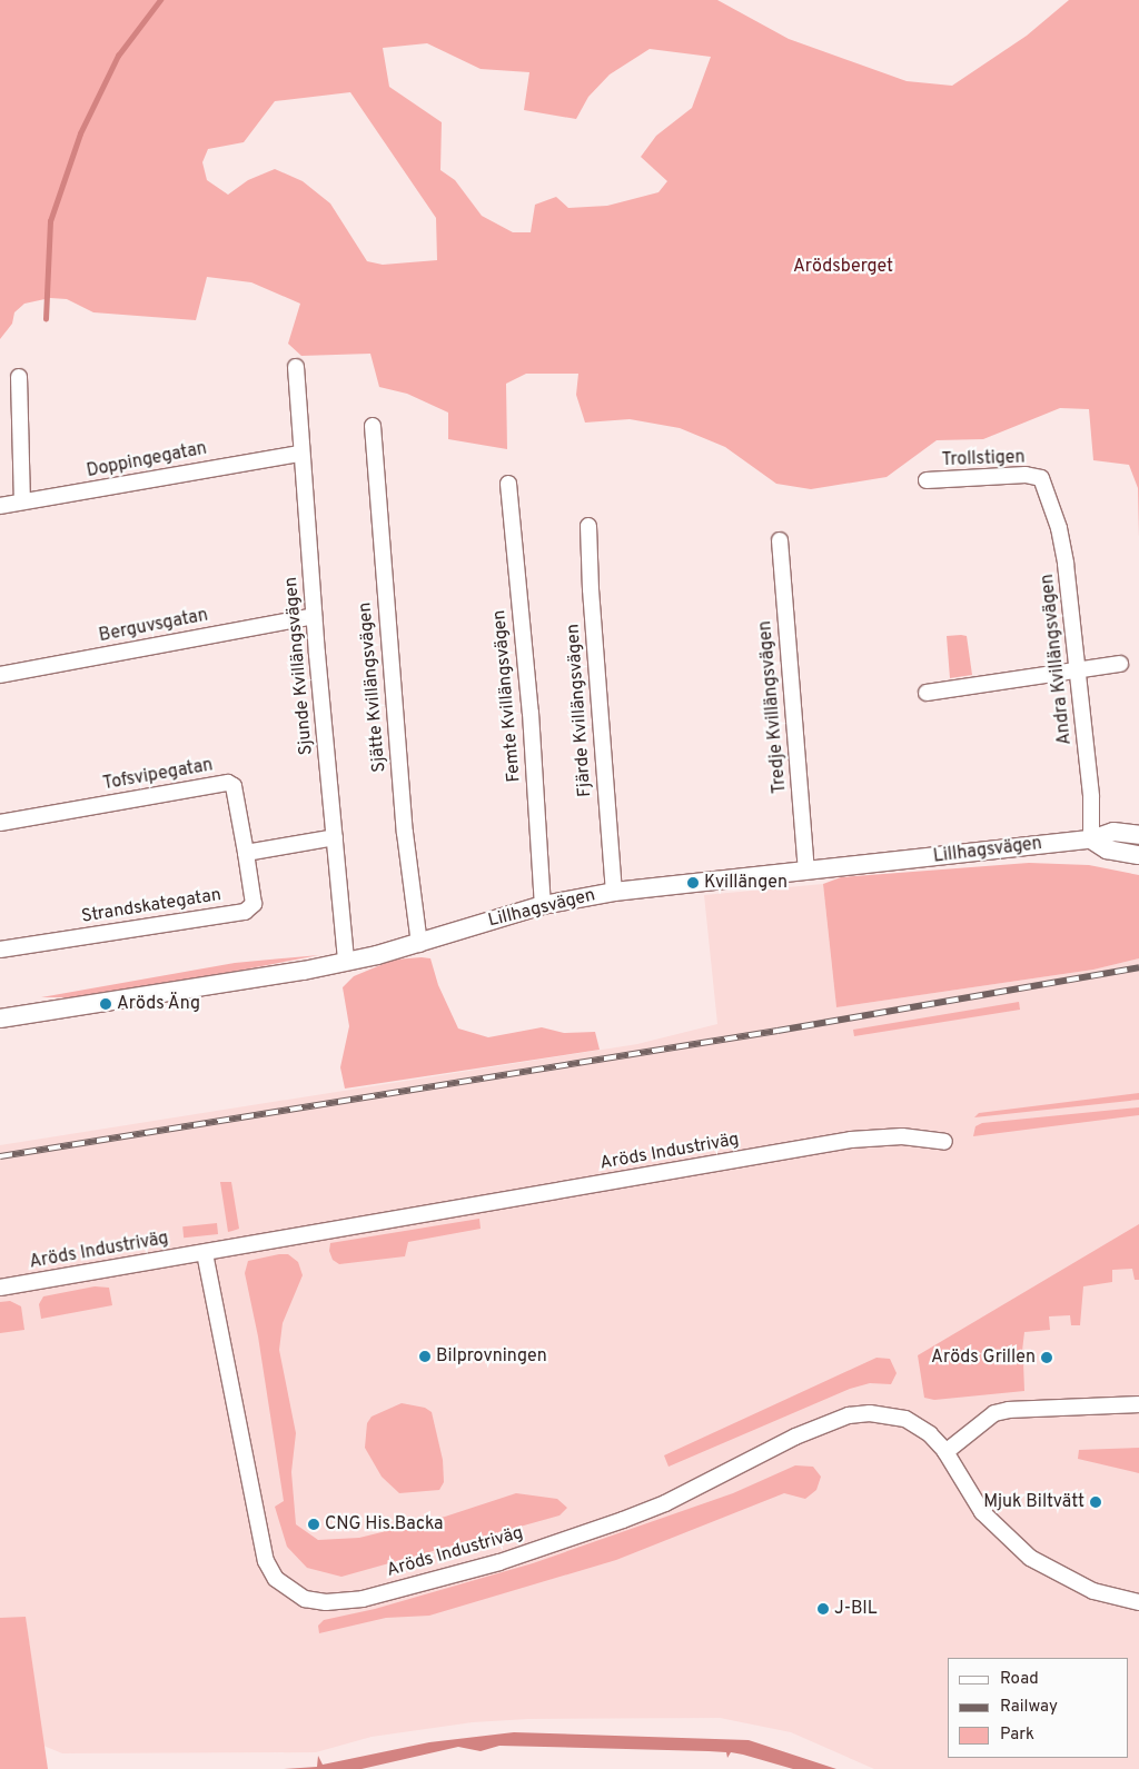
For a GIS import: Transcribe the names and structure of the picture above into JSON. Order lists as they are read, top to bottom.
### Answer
{
  "streets": {
    "street": [
      "Trollstigen",
      "Doppingegatan",
      "Berguvsgatan",
      "Andra Kvillängsvägen",
      "Sjunde Kvillängsvägen",
      "Sjätte Kvillängsvägen",
      "Femte Kvillängsvägen",
      "Tredje Kvillängsvägen",
      "Fjärde Kvillängsvägen",
      "Tofsvipegatan",
      "Lillhagsvägen",
      "Strandskategatan",
      "Aröds Industriväg"
    ]
  },
  "crossings": [
    ["Trollstigen", "Andra Kvillängsvägen"],
    ["Doppingegatan", "Sjunde Kvillängsvägen"],
    ["Berguvsgatan", "Sjunde Kvillängsvägen"],
    ["Andra Kvillängsvägen", "Lillhagsvägen"],
    ["Sjunde Kvillängsvägen", "Lillhagsvägen"],
    ["Sjätte Kvillängsvägen", "Lillhagsvägen"],
    ["Femte Kvillängsvägen", "Lillhagsvägen"],
    ["Tredje Kvillängsvägen", "Lillhagsvägen"],
    ["Fjärde Kvillängsvägen", "Lillhagsvägen"],
    ["Tofsvipegatan", "Strandskategatan"]
  ],
  "parks": ["Arödsberget"],
  "places": [
    "Kvillängen",
    "Aröds Äng",
    "Bilprovningen",
    "Aröds Grillen",
    "Mjuk Biltvätt",
    "CNG His.Backa",
    "J-BIL"
  ],
  "legend": ["Road", "Railway", "Park"]
}
